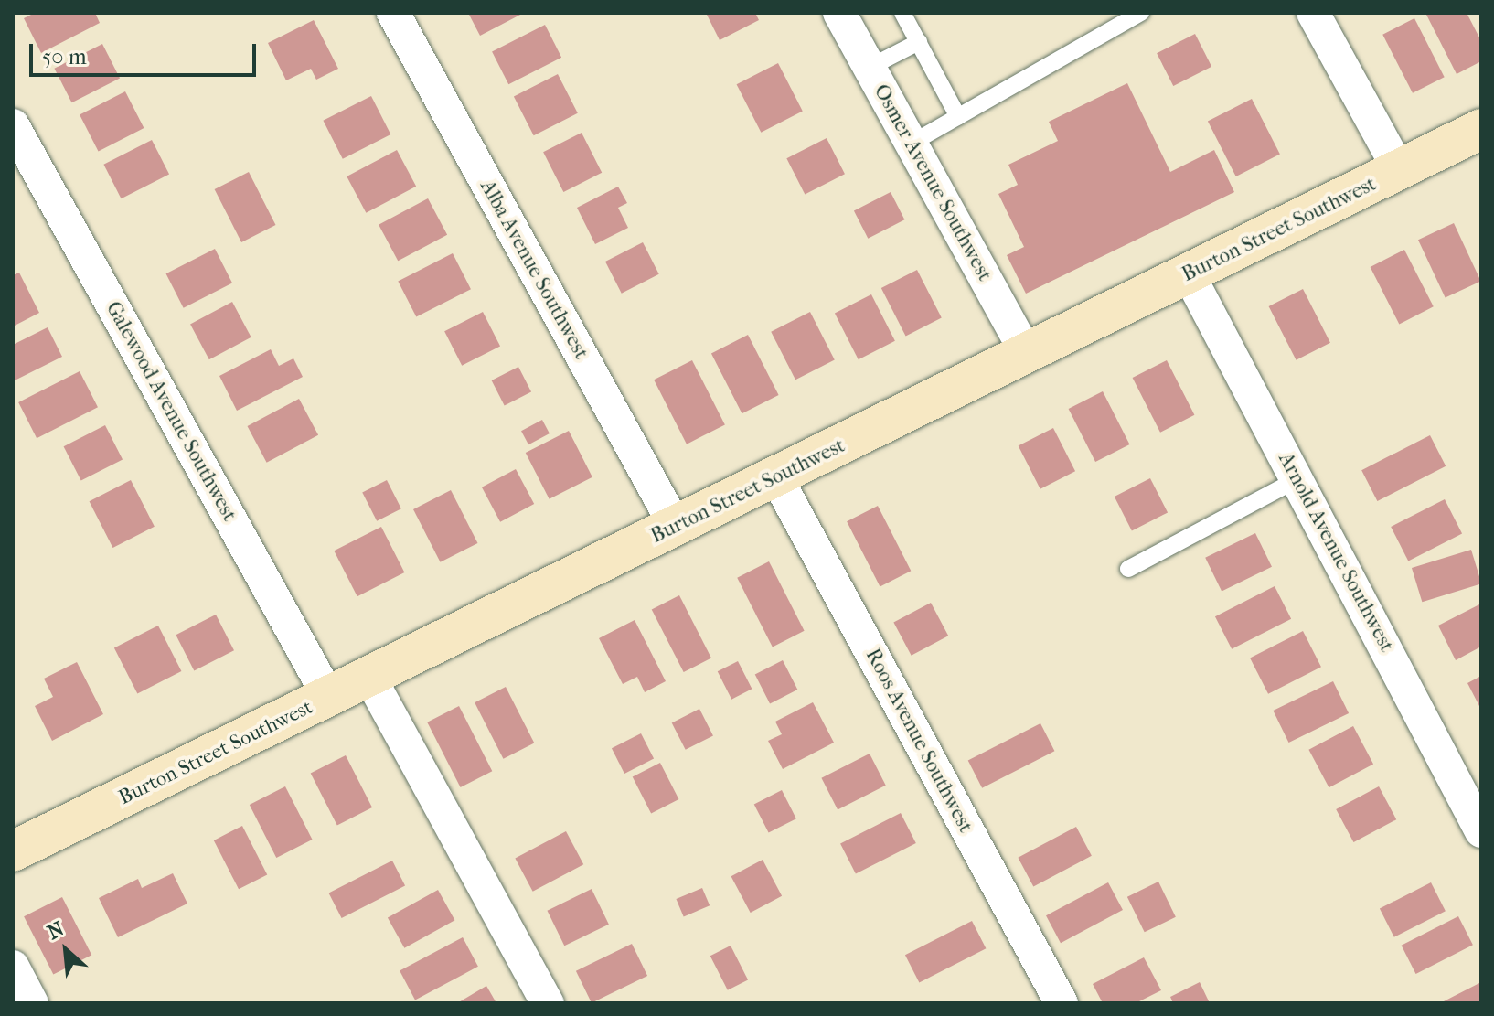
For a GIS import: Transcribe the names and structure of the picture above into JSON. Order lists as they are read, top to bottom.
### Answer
{
  "streets": {
    "main road": ["Burton Street Southwest"],
    "street": [
      "Osmer Avenue Southwest",
      "Alba Avenue Southwest",
      "Galewood Avenue Southwest",
      "Arnold Avenue Southwest",
      "Roos Avenue Southwest"
    ]
  },
  "crossings": [
    ["Osmer Avenue Southwest", "Burton Street Southwest"],
    ["Burton Street Southwest", "Alba Avenue Southwest"],
    ["Burton Street Southwest", "Galewood Avenue Southwest"],
    ["Burton Street Southwest", "Arnold Avenue Southwest"],
    ["Burton Street Southwest", "Roos Avenue Southwest"]
  ],
  "scale_bar": "50 m",
  "north": "top left"
}
